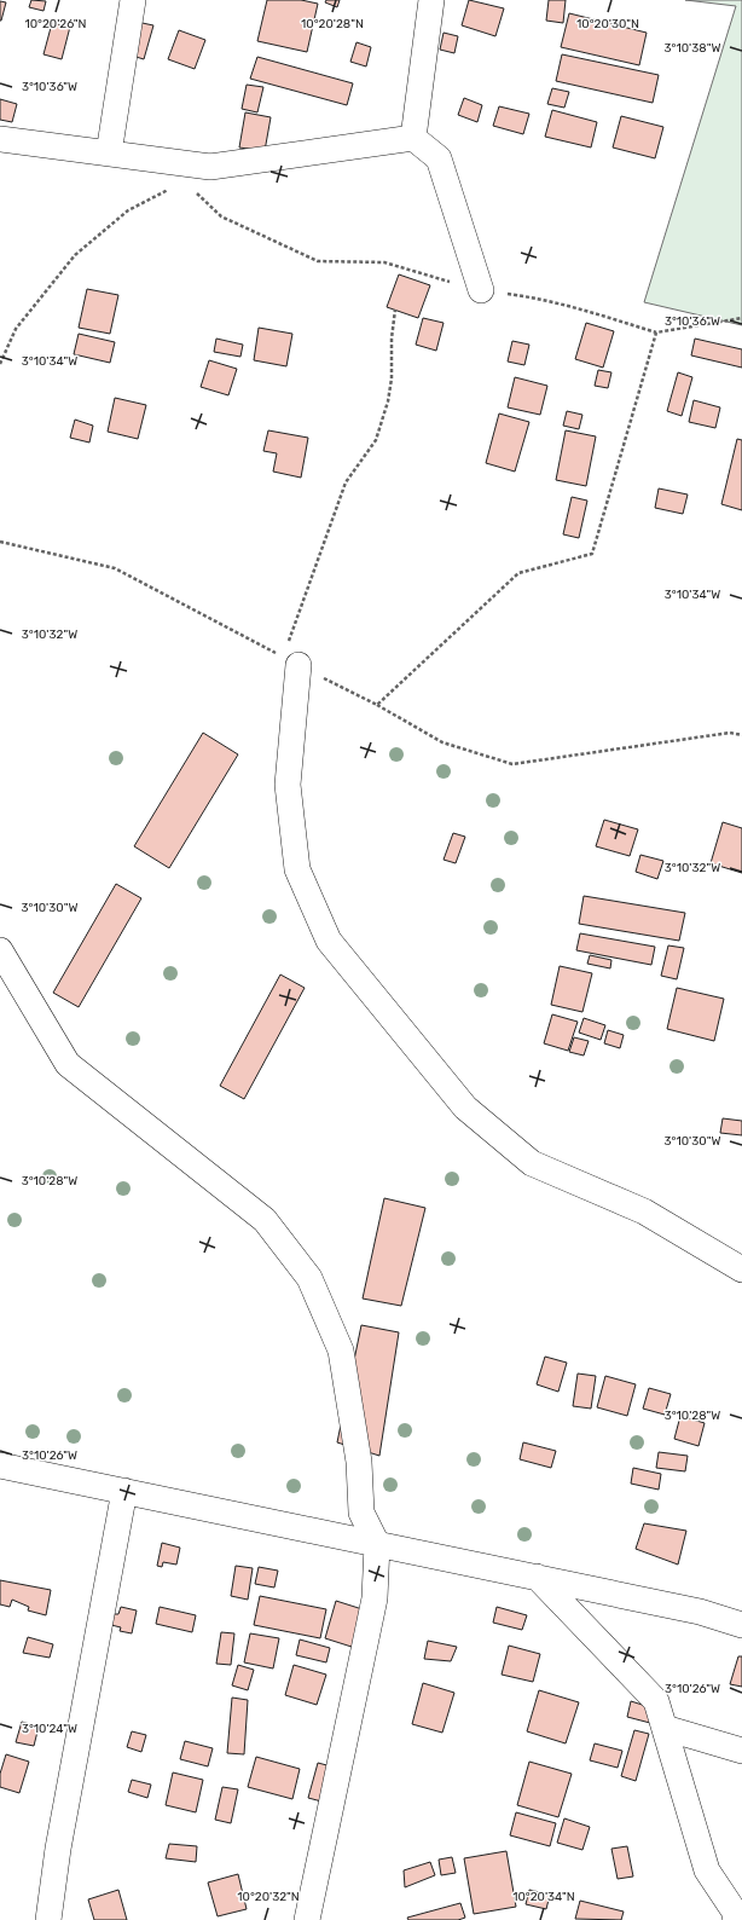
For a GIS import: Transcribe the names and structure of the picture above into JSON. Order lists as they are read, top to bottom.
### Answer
{
  "coordinates": [
    "10°20'26\"N",
    "10°20'28\"N",
    "10°20'30\"N",
    "3°10'38\"W",
    "3°10'36\"W",
    "3°10'34\"W",
    "3°10'32\"W",
    "3°10'30\"W",
    "3°10'28\"W",
    "3°10'26\"W",
    "3°10'24\"W",
    "10°20'32\"N",
    "10°20'34\"N"
  ]
}
